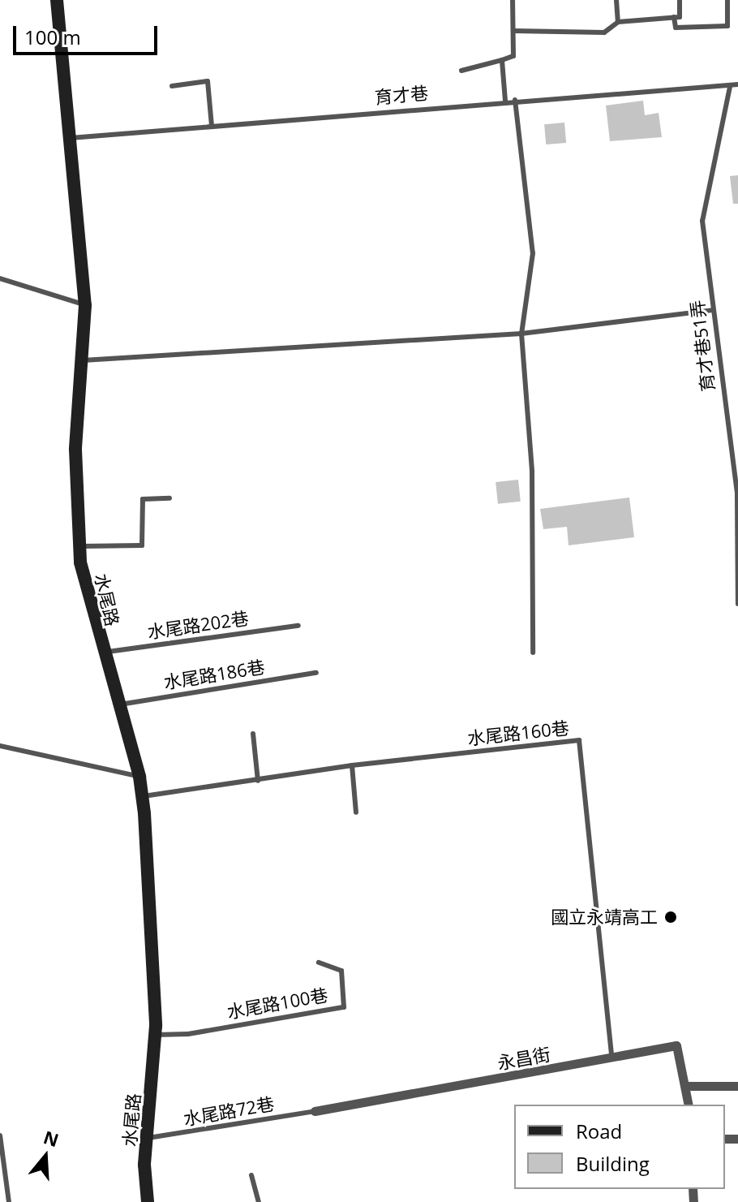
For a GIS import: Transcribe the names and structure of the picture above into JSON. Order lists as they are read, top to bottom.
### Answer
{
  "streets": {
    "street": ["水尾路", "永昌街"],
    "lane": [
      "育才巷",
      "育才巷51弄",
      "水尾路202巷",
      "水尾路186巷",
      "水尾路160巷",
      "水尾路100巷",
      "水尾路72巷"
    ]
  },
  "crossings": [
    ["育才巷", "育才巷51弄"],
    ["育才巷", "水尾路"],
    ["水尾路", "水尾路202巷"],
    ["水尾路", "水尾路186巷"],
    ["水尾路", "水尾路160巷"],
    ["水尾路", "水尾路100巷"],
    ["水尾路", "水尾路72巷"],
    ["水尾路160巷", "永昌街"],
    ["永昌街", "水尾路72巷"]
  ],
  "places": ["國立永靖高工"],
  "legend": ["Road", "Building"],
  "scale_bar": "100 m",
  "north": "top"
}
